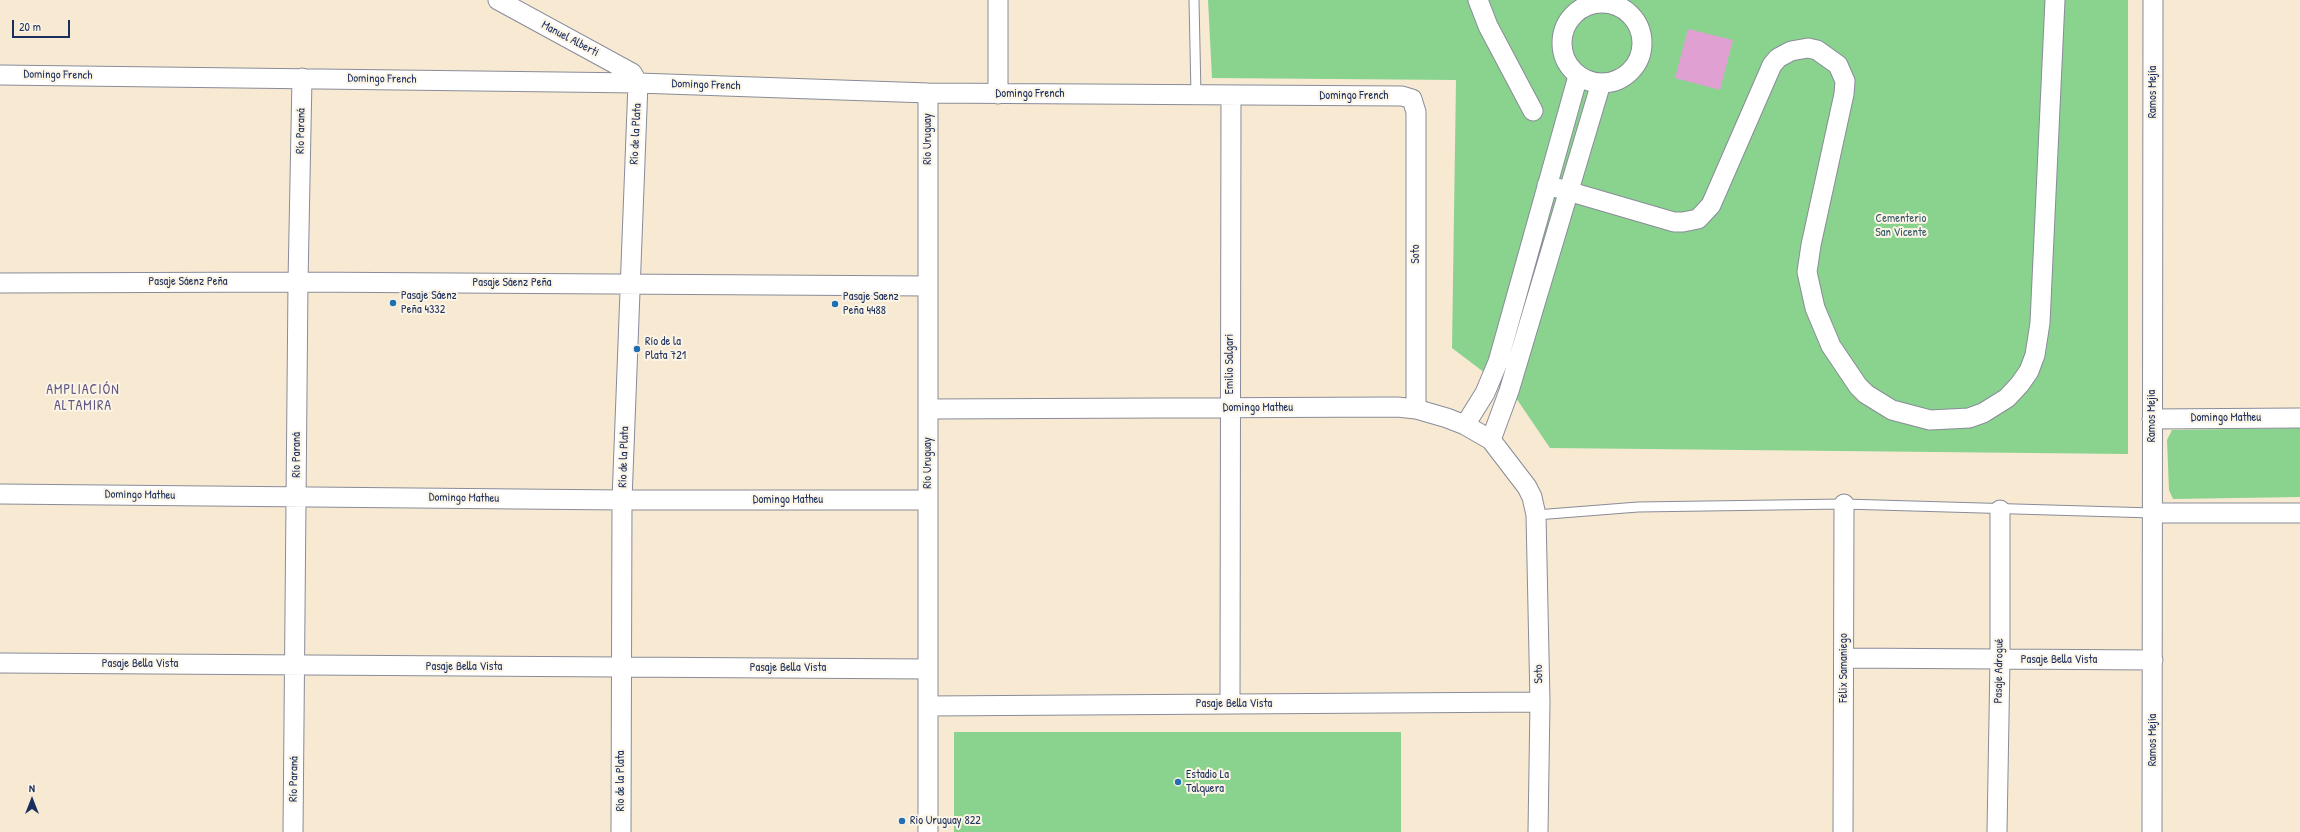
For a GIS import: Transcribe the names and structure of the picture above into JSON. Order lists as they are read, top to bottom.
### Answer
{
  "streets": {
    "street": [
      "Manuel Alberti",
      "Domingo French",
      "Ramos Mejía",
      "Río Paraná",
      "Río de la Plata",
      "Río Uruguay",
      "Soto",
      "Pasaje Sáenz Peña",
      "Emilio Salgari",
      "Domingo Matheu",
      "Pasaje Bella Vista",
      "Félix Samaniego",
      "Pasaje Adrogué"
    ]
  },
  "crossings": [
    ["Manuel Alberti", "Domingo French"],
    ["Manuel Alberti", "Río de la Plata"],
    ["Domingo French", "Río Paraná"],
    ["Domingo French", "Río de la Plata"],
    ["Domingo French", "Río Uruguay"],
    ["Domingo French", "Soto"],
    ["Domingo French", "Emilio Salgari"],
    ["Ramos Mejía", "Domingo Matheu"],
    ["Ramos Mejía", "Pasaje Bella Vista"],
    ["Río Paraná", "Pasaje Sáenz Peña"],
    ["Río Paraná", "Domingo Matheu"],
    ["Río Paraná", "Pasaje Bella Vista"],
    ["Río de la Plata", "Pasaje Sáenz Peña"],
    ["Río de la Plata", "Domingo Matheu"],
    ["Río de la Plata", "Pasaje Bella Vista"],
    ["Río Uruguay", "Pasaje Sáenz Peña"],
    ["Río Uruguay", "Domingo Matheu"],
    ["Río Uruguay", "Pasaje Bella Vista"],
    ["Soto", "Domingo Matheu"],
    ["Soto", "Pasaje Bella Vista"],
    ["Emilio Salgari", "Domingo Matheu"],
    ["Emilio Salgari", "Pasaje Bella Vista"],
    ["Pasaje Bella Vista", "Félix Samaniego"],
    ["Pasaje Bella Vista", "Pasaje Adrogué"]
  ],
  "districts": ["AMPLIACIÓN ALTAMIRA"],
  "parks": ["Cementerio San Vicente"],
  "places": [
    "Pasaje Sáenz Peña 4332",
    "Pasaje Saenz Peña 4488",
    "Río de la Plata 721",
    "Estadio La Talquera",
    "Rio Uruguay 822"
  ],
  "scale_bar": "20 m",
  "north": "top"
}
